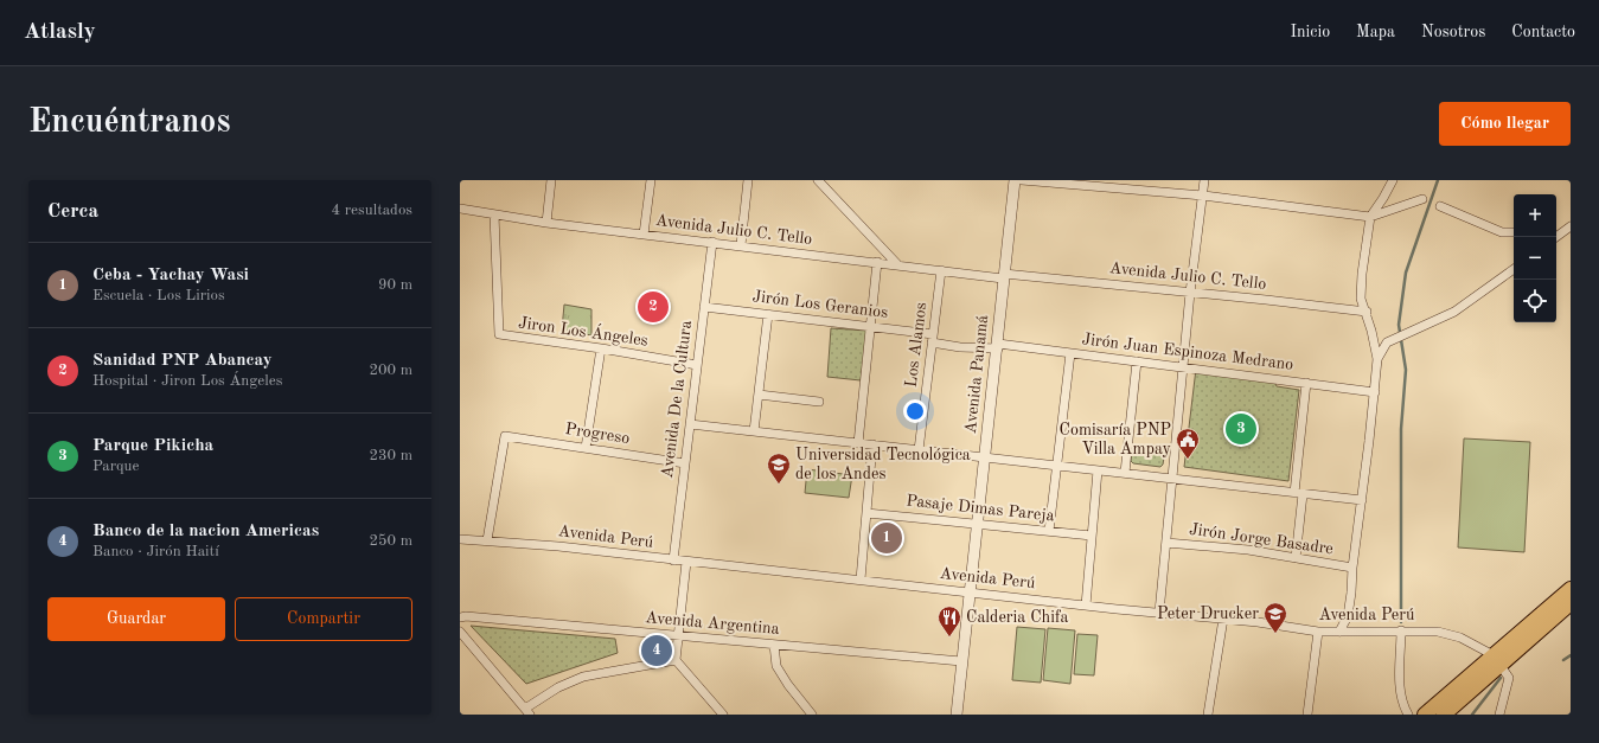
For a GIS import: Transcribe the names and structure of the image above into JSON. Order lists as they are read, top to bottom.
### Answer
{
  "streets": {
    "street": [
      "Avenida Julio C. Tello",
      "Jirón Los Geranios",
      "Jiron Los Ángeles",
      "Los Alamos",
      "Jirón Juan Espinoza Medrano",
      "Avenida Panamá",
      "Avenida De la Cultura",
      "Progreso",
      "Pasaje Dimas Pareja",
      "Avenida Perú",
      "Jirón Jorge Basadre",
      "Avenida Argentina"
    ]
  },
  "crossings": [
    ["Avenida Julio C. Tello", "Jiron Los Ángeles"],
    ["Avenida Julio C. Tello", "Los Alamos"],
    ["Avenida Julio C. Tello", "Avenida Panamá"],
    ["Avenida Julio C. Tello", "Avenida De la Cultura"],
    ["Jirón Los Geranios", "Los Alamos"],
    ["Jirón Los Geranios", "Jirón Juan Espinoza Medrano"],
    ["Jirón Los Geranios", "Avenida Panamá"],
    ["Jirón Los Geranios", "Avenida De la Cultura"],
    ["Jiron Los Ángeles", "Avenida De la Cultura"],
    ["Jirón Juan Espinoza Medrano", "Avenida Panamá"],
    ["Avenida Panamá", "Pasaje Dimas Pareja"],
    ["Avenida Panamá", "Avenida Perú"],
    ["Avenida Panamá", "Avenida Argentina"],
    ["Avenida De la Cultura", "Progreso"],
    ["Avenida De la Cultura", "Avenida Perú"],
    ["Progreso", "Avenida Perú"]
  ],
  "places": {
    "public building": ["Comisaría PNP Villa Ampay"],
    "school or university": ["Universidad Tecnológica de los Andes", "Peter Drucker"],
    "restaurant": ["Calderia Chifa"]
  },
  "page": {
    "header": "Atlasly",
    "nav": [
      "Inicio",
      "Mapa",
      "Nosotros",
      "Contacto"
    ],
    "buttons": [
      "Cómo llegar",
      ["Guardar", "Compartir"]
    ],
    "title": "Encuéntranos",
    "heading": ["Cerca", "4 resultados"],
    "map_buttons": ["+", "−"],
    "list": [
      {
        "mark": "1",
        "name": "Ceba - Yachay Wasi",
        "note": "Escuela · Los Lirios",
        "value": "90 m"
      },
      {
        "mark": "2",
        "name": "Sanidad PNP Abancay",
        "note": "Hospital · Jiron Los Ángeles",
        "value": "200 m"
      },
      {
        "mark": "3",
        "name": "Parque Pikicha",
        "note": "Parque",
        "value": "230 m"
      },
      {
        "mark": "4",
        "name": "Banco de la nacion Americas",
        "note": "Banco · Jirón Haití",
        "value": "250 m"
      }
    ],
    "pins": [
      "2",
      "3",
      "1",
      "4"
    ]
  }
}
